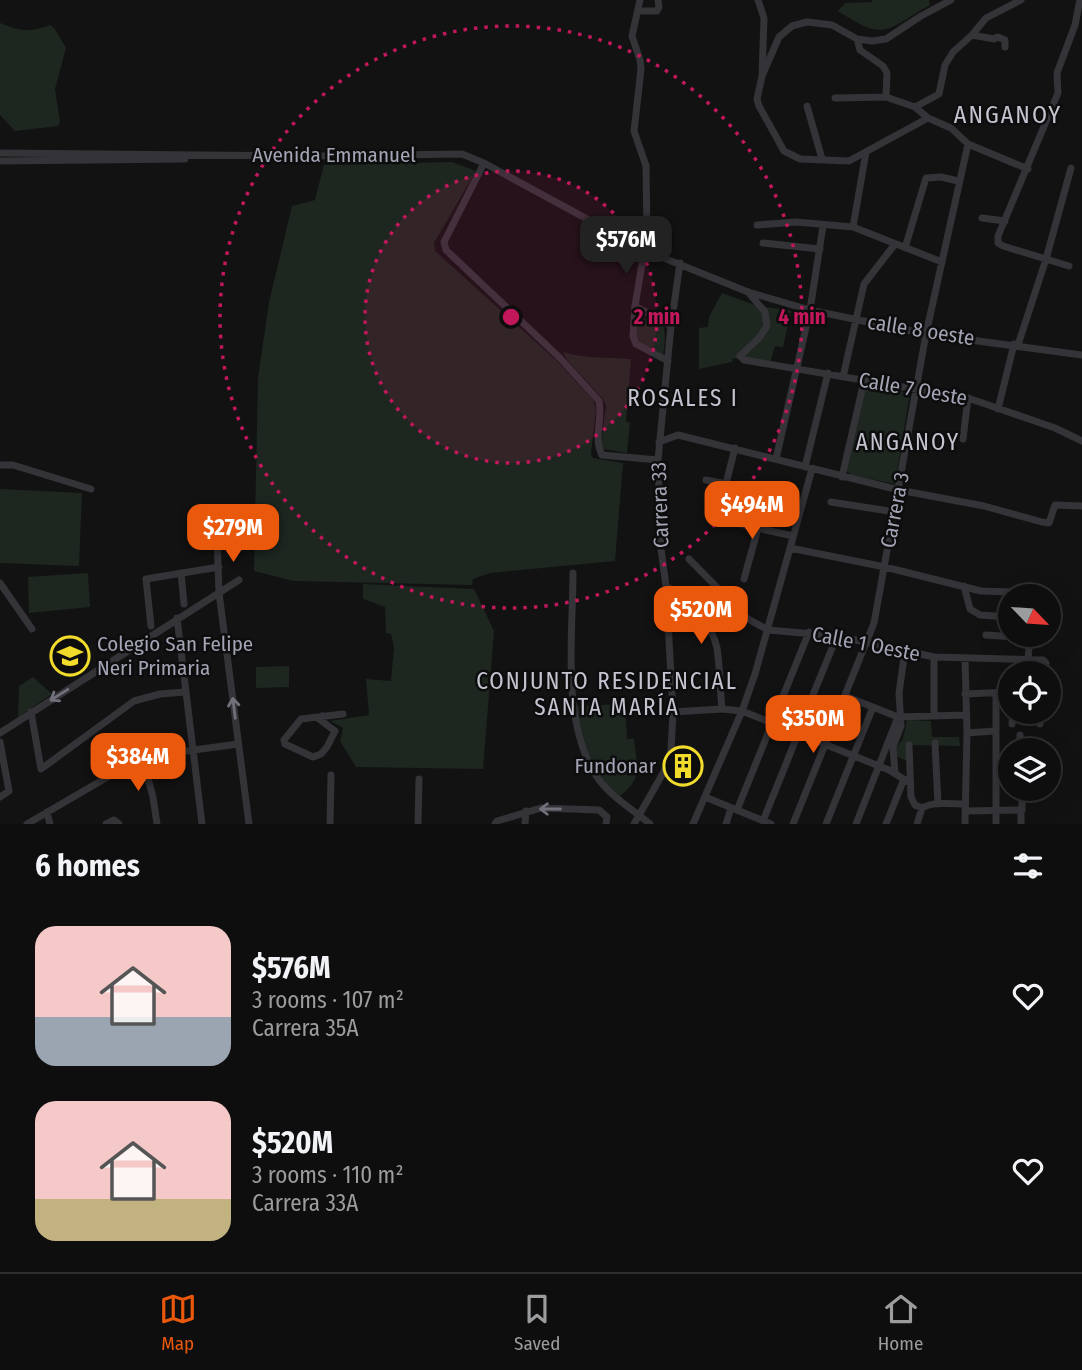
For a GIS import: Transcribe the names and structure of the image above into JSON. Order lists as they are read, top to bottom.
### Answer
{
  "streets": {
    "street": [
      "Avenida Emmanuel",
      "calle 8 oeste",
      "Calle 7 Oeste",
      "Carrera 33",
      "Carrera 3",
      "Calle 1 Oeste"
    ]
  },
  "crossings": [
    ["Avenida Emmanuel", "calle 8 oeste"],
    ["calle 8 oeste", "Calle 7 Oeste"],
    ["calle 8 oeste", "Carrera 33"],
    ["calle 8 oeste", "Carrera 3"],
    ["Calle 7 Oeste", "Carrera 3"],
    ["Carrera 3", "Calle 1 Oeste"]
  ],
  "districts": [
    "ANGANOY",
    "ROSALES I",
    "ANGANOY",
    "CONJUNTO RESIDENCIAL SANTA MARÍA"
  ],
  "places": {
    "school or university": ["Colegio San Felipe Neri Primaria"],
    "building": ["Fundonar"]
  },
  "north": "bottom right",
  "page": {
    "price": [
      "$576M",
      "$494M",
      "$279M",
      "$520M",
      "$350M",
      "$384M"
    ],
    "heading": "6 homes",
    "list": [
      {
        "name": "$576M",
        "note": "3 rooms · 107 m² · Carrera 35A"
      },
      {
        "name": "$520M",
        "note": "3 rooms · 110 m² · Carrera 33A"
      }
    ],
    "tabs": ["Map", "Saved", "Home"]
  },
  "rings": ["2 min", "4 min"]
}
